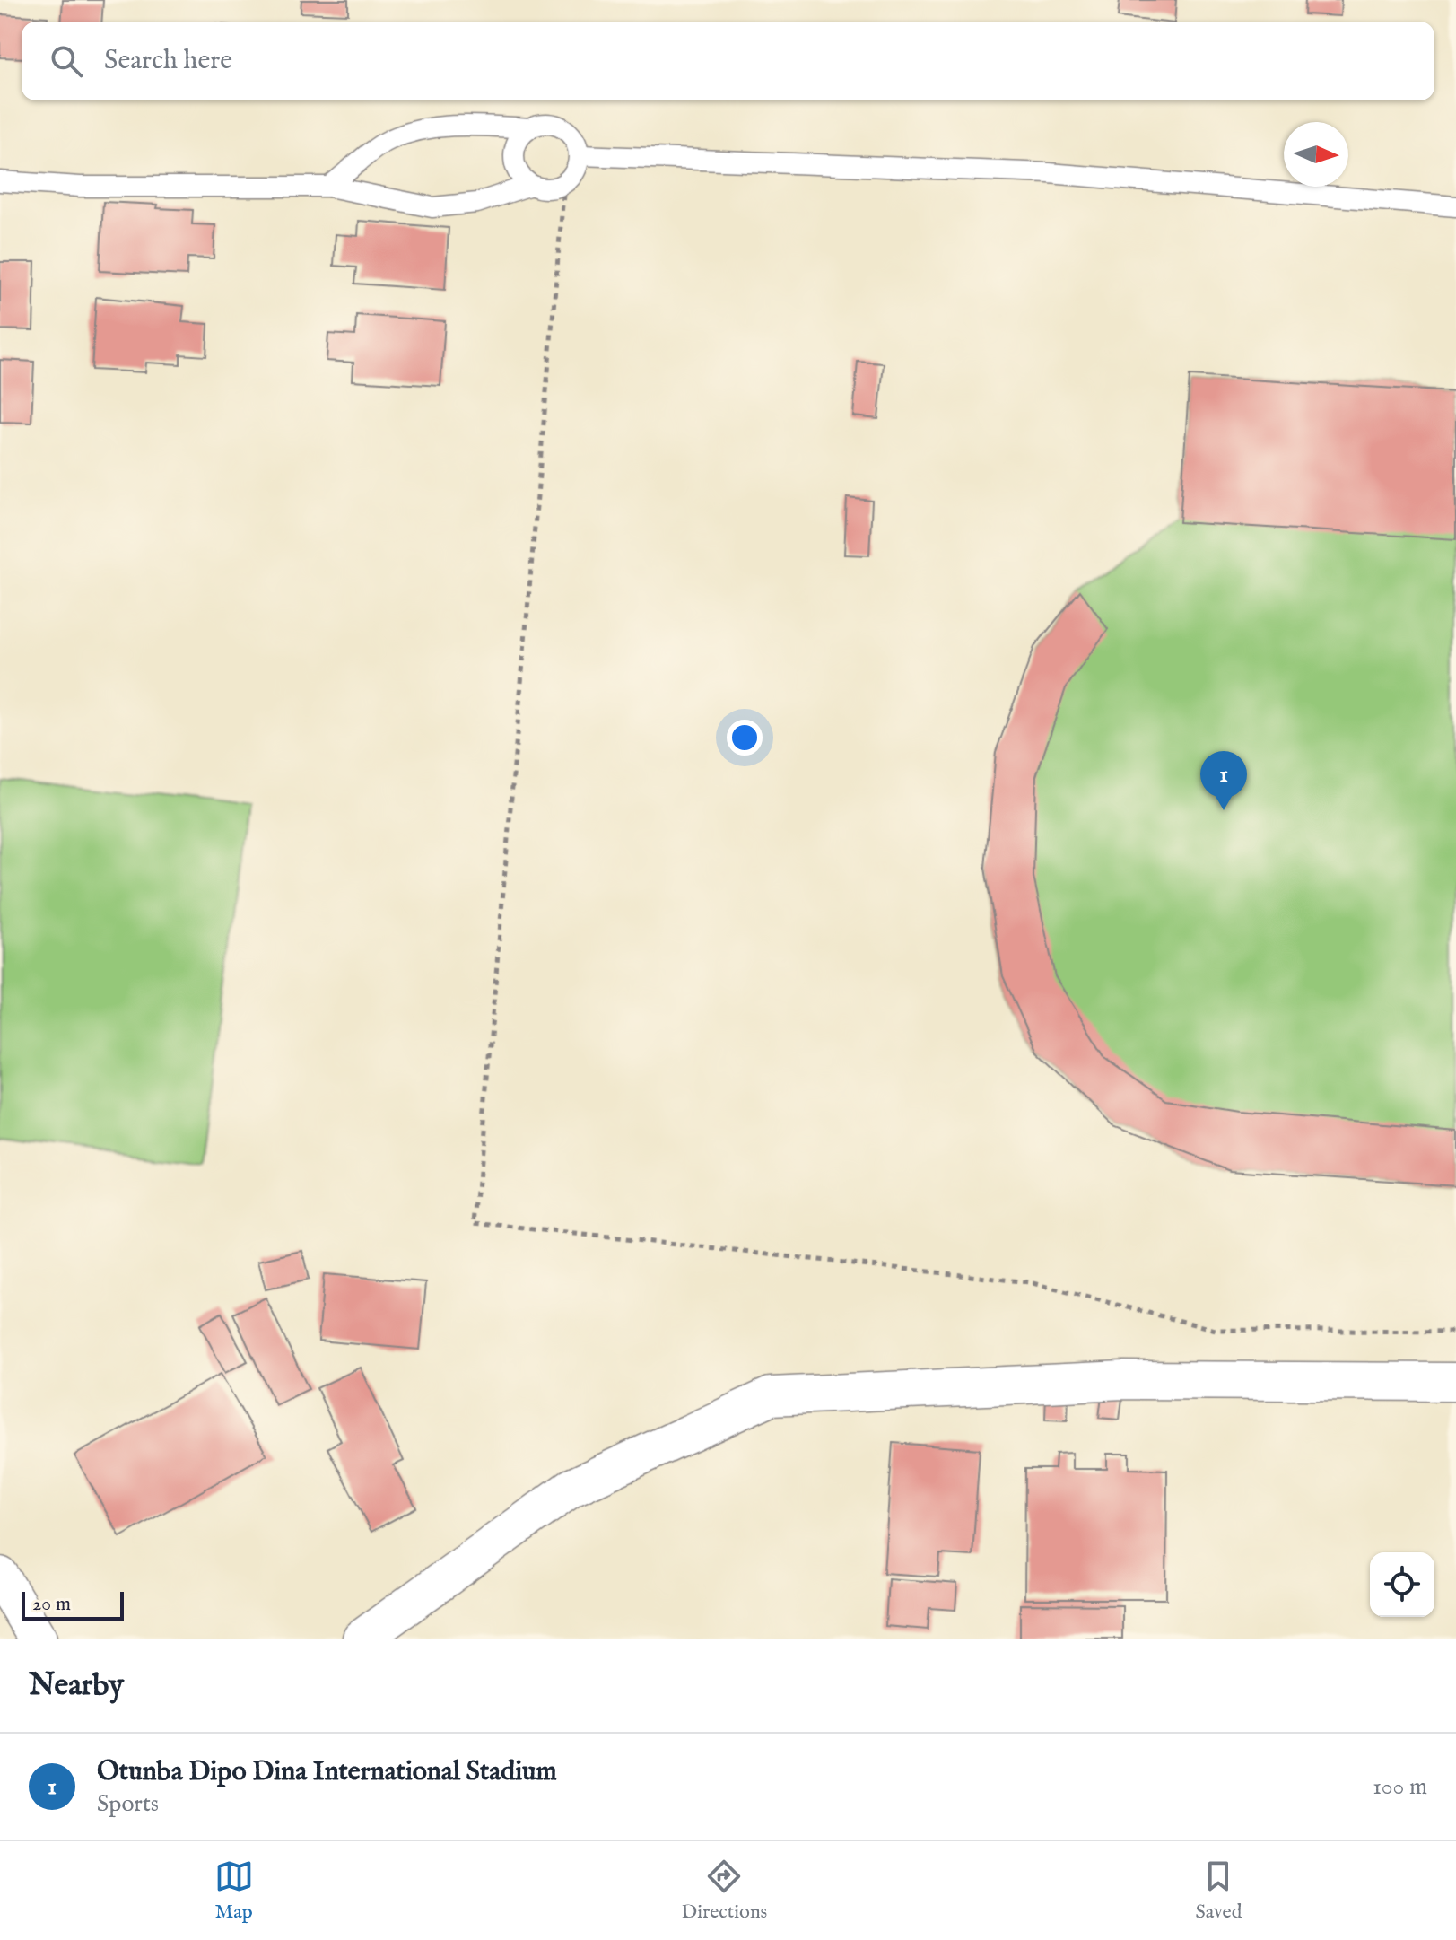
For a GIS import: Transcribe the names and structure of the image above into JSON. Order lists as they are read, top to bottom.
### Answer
{
  "scale_bar": "20 m",
  "north": "right",
  "page": {
    "search": "Search here",
    "pins": "1",
    "scale": "20 m",
    "heading": "Nearby",
    "list": [
      {
        "mark": "1",
        "name": "Otunba Dipo Dina International Stadium",
        "note": "Sports",
        "value": "100 m"
      }
    ],
    "nav": ["Map", "Directions", "Saved"]
  }
}
